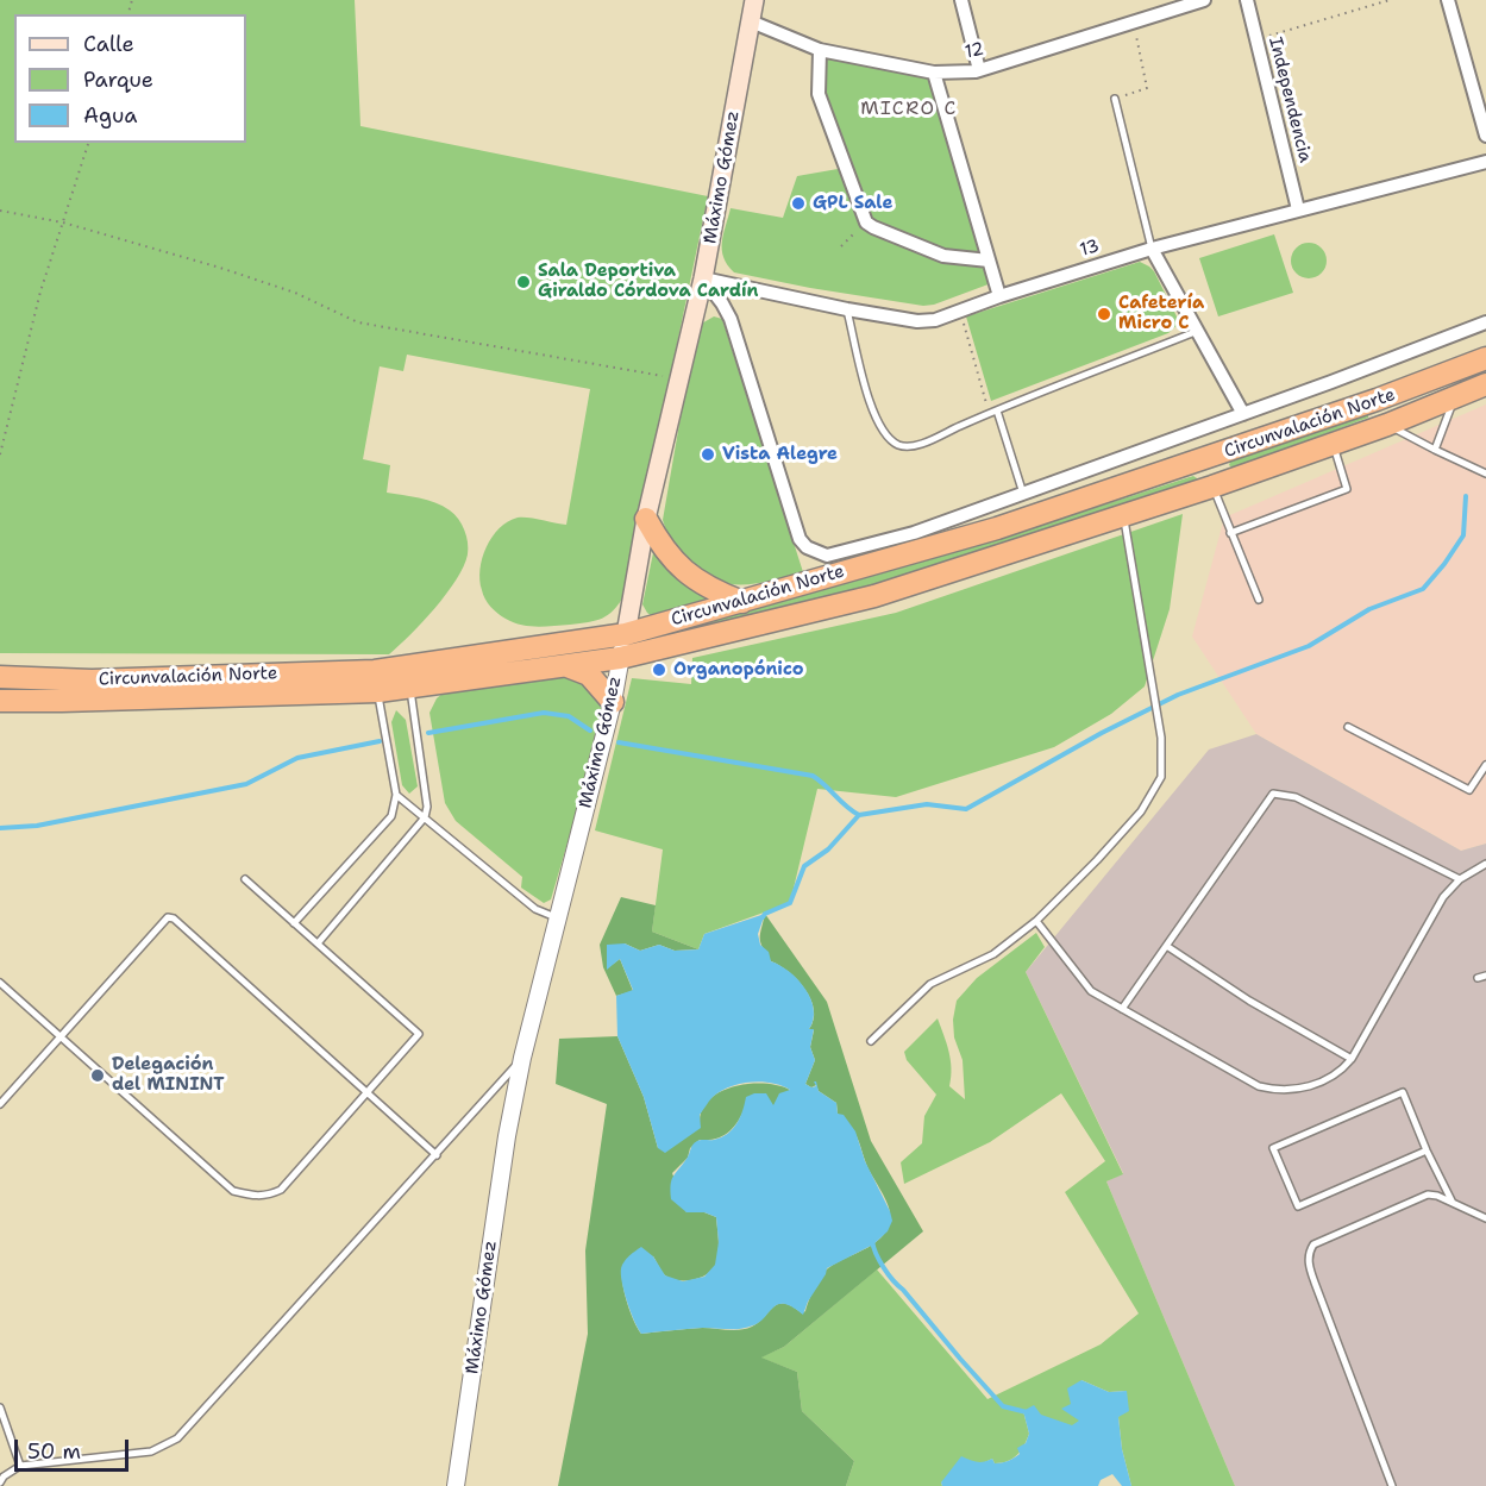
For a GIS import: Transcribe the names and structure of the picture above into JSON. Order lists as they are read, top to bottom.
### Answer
{
  "streets": {
    "highway": ["Circunvalación Norte"],
    "main road": ["Máximo Gómez"],
    "street": ["12", "Independencia", "13"]
  },
  "crossings": [
    ["12", "Máximo Gómez"],
    ["Independencia", "13"],
    ["Máximo Gómez", "13"],
    ["Máximo Gómez", "Circunvalación Norte"]
  ],
  "districts": ["MICRO C"],
  "places": [
    "GPL Sale",
    "Sala Deportiva Giraldo Córdova Cardín",
    "Cafetería Micro C",
    "Vista Alegre",
    "Organopónico",
    "Delegación del MININT"
  ],
  "legend": ["Calle", "Parque", "Agua"],
  "scale_bar": "50 m"
}
